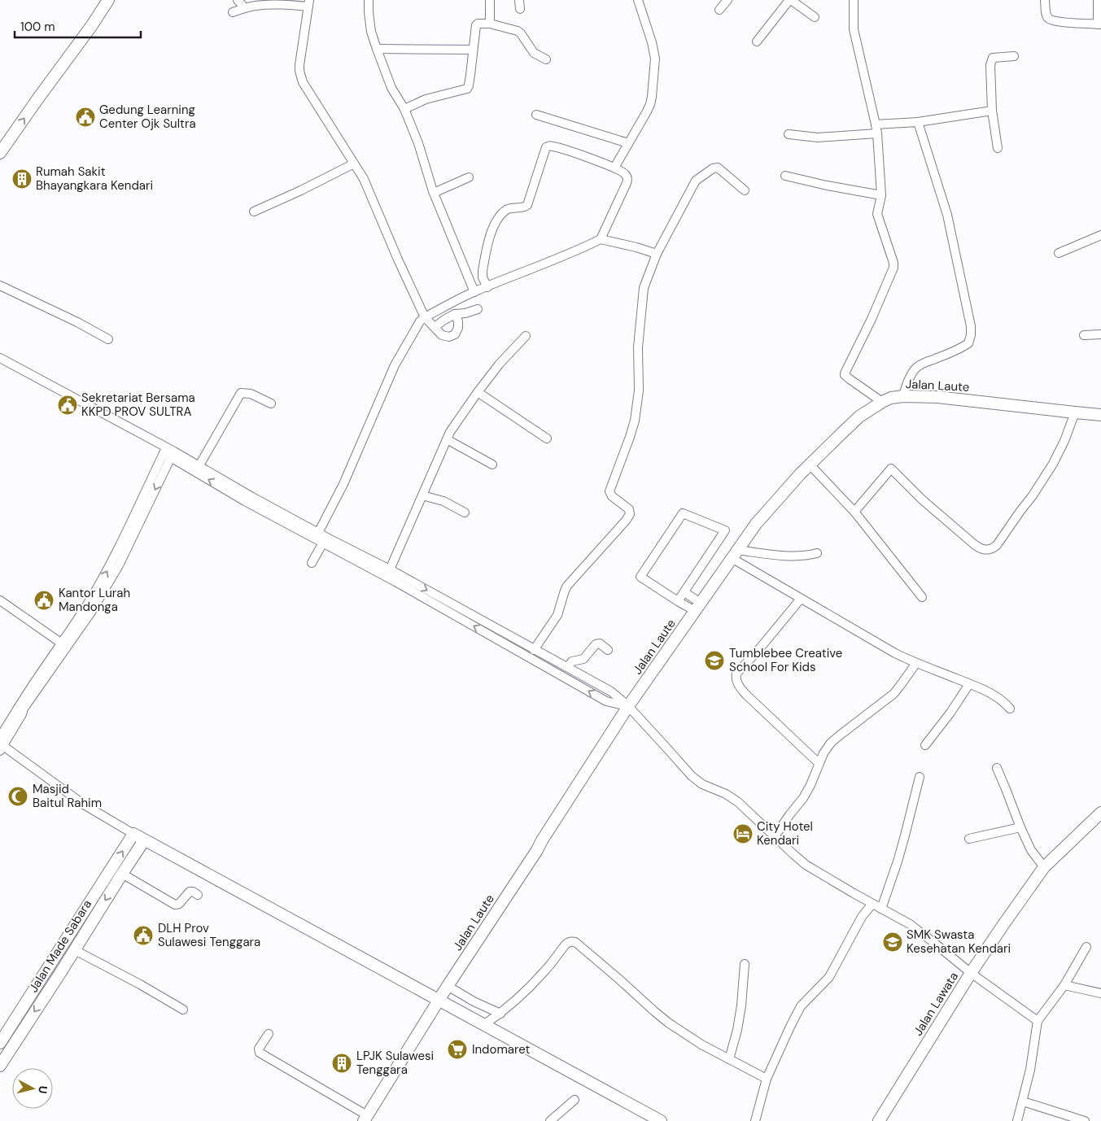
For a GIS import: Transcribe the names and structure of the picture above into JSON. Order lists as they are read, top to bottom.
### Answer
{
  "streets": {
    "street": ["Jalan Laute", "Jalan Made Sabara", "Jalan Lawata"]
  },
  "places": {
    "public building": [
      "Gedung Learning Center Ojk Sultra",
      "Sekretariat Bersama KKPD PROV SULTRA",
      "Kantor Lurah Mandonga",
      "DLH Prov Sulawesi Tenggara"
    ],
    "building": ["Rumah Sakit Bhayangkara Kendari", "LPJK Sulawesi Tenggara"],
    "school or university": ["Tumblebee Creative School For Kids", "SMK Swasta Kesehatan Kendari"],
    "mosque": ["Masjid Baitul Rahim"],
    "hotel": ["City Hotel Kendari"],
    "supermarket": ["Indomaret"]
  },
  "scale_bar": "100 m",
  "north": "right"
}
